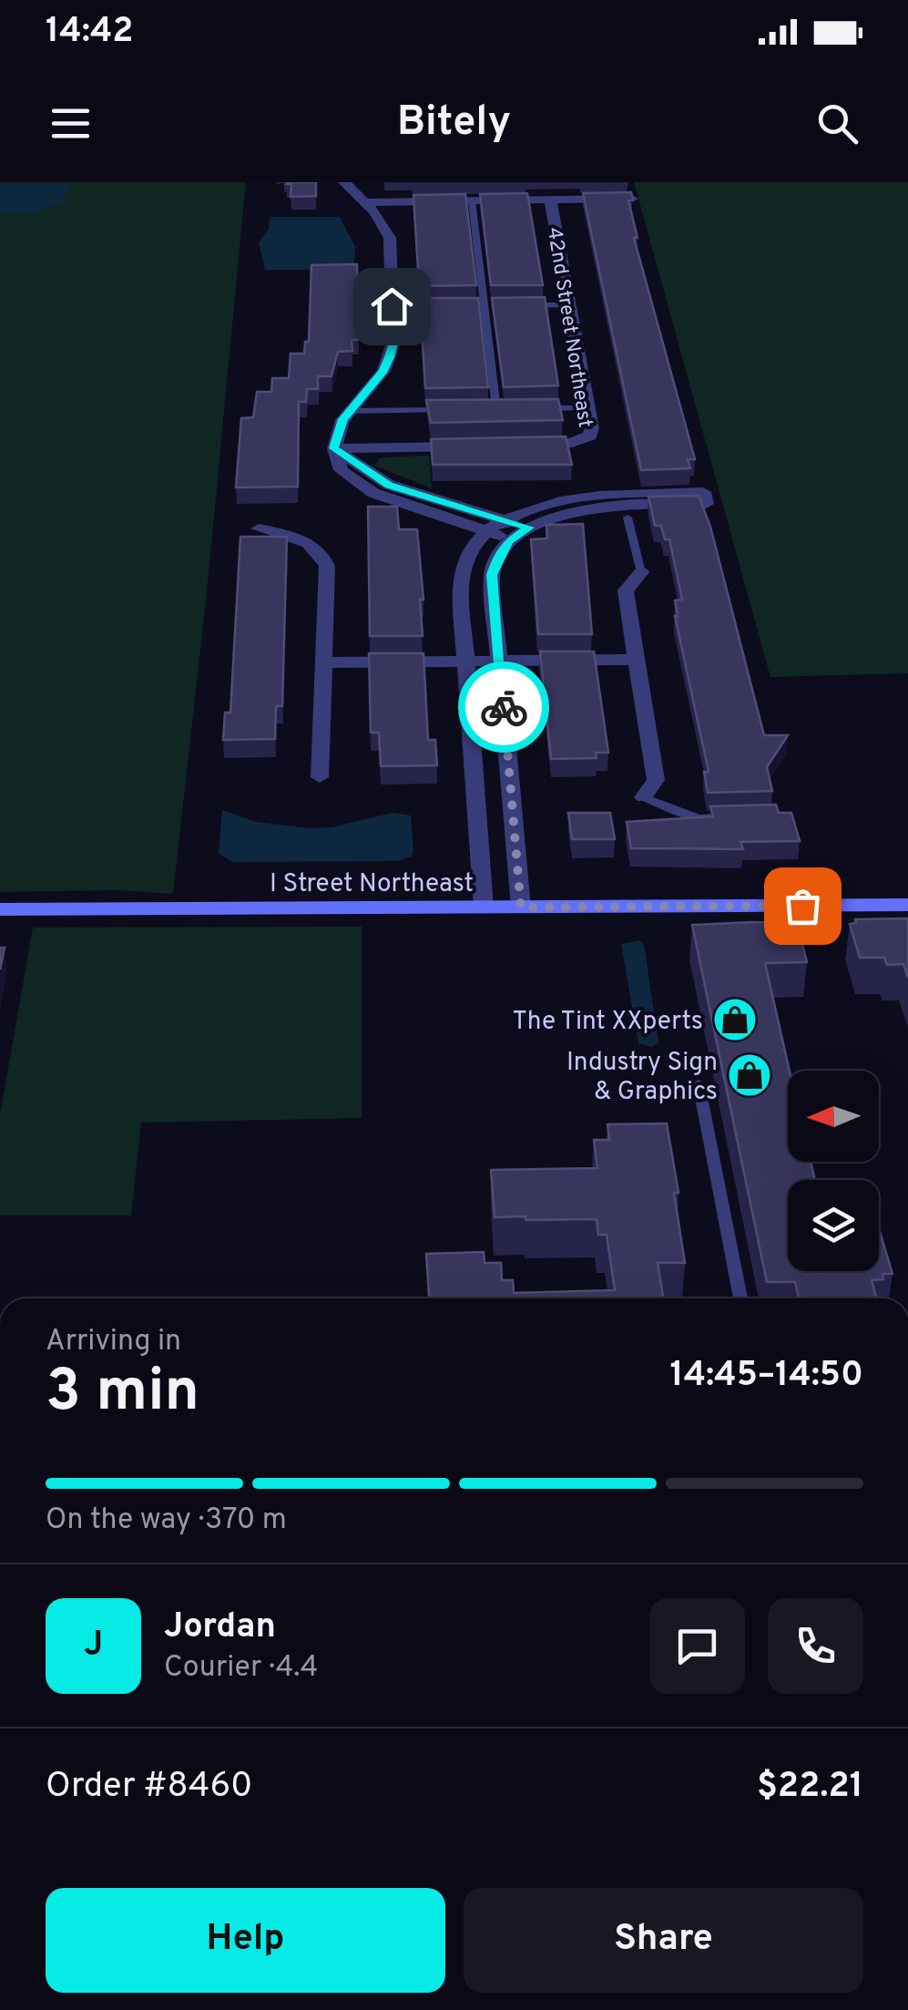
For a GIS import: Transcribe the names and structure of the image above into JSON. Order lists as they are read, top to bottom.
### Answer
{
  "streets": {
    "street": ["42nd Street Northeast", "I Street Northeast"]
  },
  "places": {
    "shop": ["The Tint XXperts", "Industry Sign & Graphics"]
  },
  "north": "left",
  "page": {
    "status": "14:42",
    "header": "Bitely",
    "heading": ["3 min", "Arriving in", "14:45–14:50"],
    "panel": [
      "Jordan",
      "Courier · 4.4",
      "Order #8460",
      "$22.21"
    ],
    "bar": "On the way · 370 m",
    "round": "J",
    "buttons": ["Help", "Share"]
  }
}
